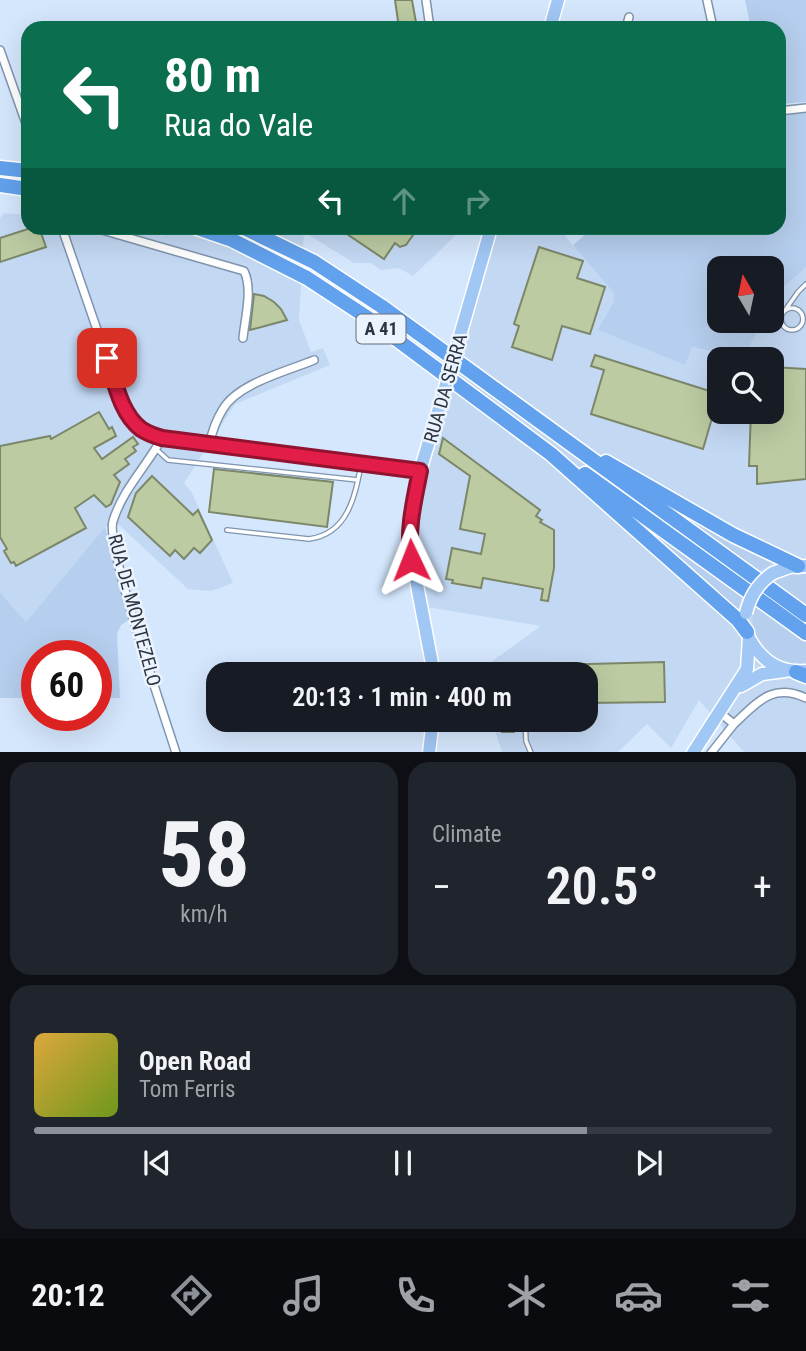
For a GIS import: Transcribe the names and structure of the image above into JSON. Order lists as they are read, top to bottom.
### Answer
{
  "streets": {
    "highway": ["A 41"],
    "main road": ["RUA DA SERRA"],
    "street": ["RUA DE MONTEZELO"]
  },
  "north": "top",
  "page": {
    "turn": ["80 m", "Rua do Vale"],
    "limit": "60",
    "trip": "20:13 · 1 min · 400 m",
    "tile": [
      ["58", "km/h"],
      "Climate"
    ],
    "heat": ["−", "20.5°", "+"],
    "song": ["Open Road", "Tom Ferris"],
    "tabs": "20:12"
  }
}
